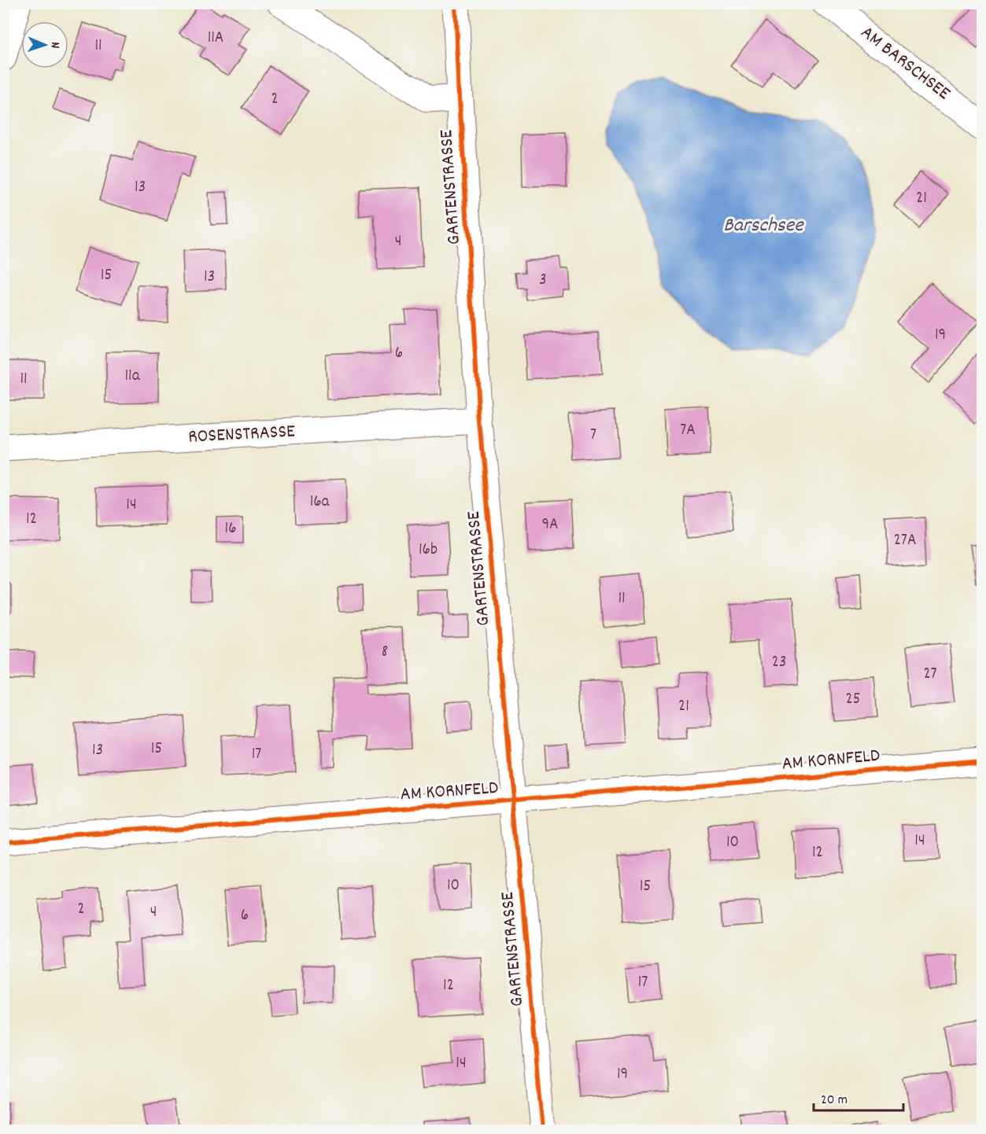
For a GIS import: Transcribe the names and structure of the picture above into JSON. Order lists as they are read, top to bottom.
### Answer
{
  "streets": {
    "street": [
      "AM BARSCHSEE",
      "GARTENSTRASSE",
      "ROSENSTRASSE",
      "AM KORNFELD"
    ]
  },
  "crossings": [
    ["GARTENSTRASSE", "ROSENSTRASSE"],
    ["GARTENSTRASSE", "AM KORNFELD"]
  ],
  "water": ["Barschsee"],
  "house_numbers": [
    "11A",
    "11",
    "2",
    "13",
    "21",
    "4",
    "15",
    "13",
    "3",
    "19",
    "6",
    "11a",
    "11",
    "7A",
    "7",
    "16a",
    "14",
    "12",
    "9A",
    "16",
    "27A",
    "16b",
    "11",
    "8",
    "23",
    "27",
    "25",
    "21",
    "15",
    "13",
    "17",
    "14",
    "10",
    "12",
    "10",
    "15",
    "2",
    "4",
    "6",
    "17",
    "12",
    "14",
    "19"
  ],
  "scale_bar": "20 m",
  "north": "right"
}
